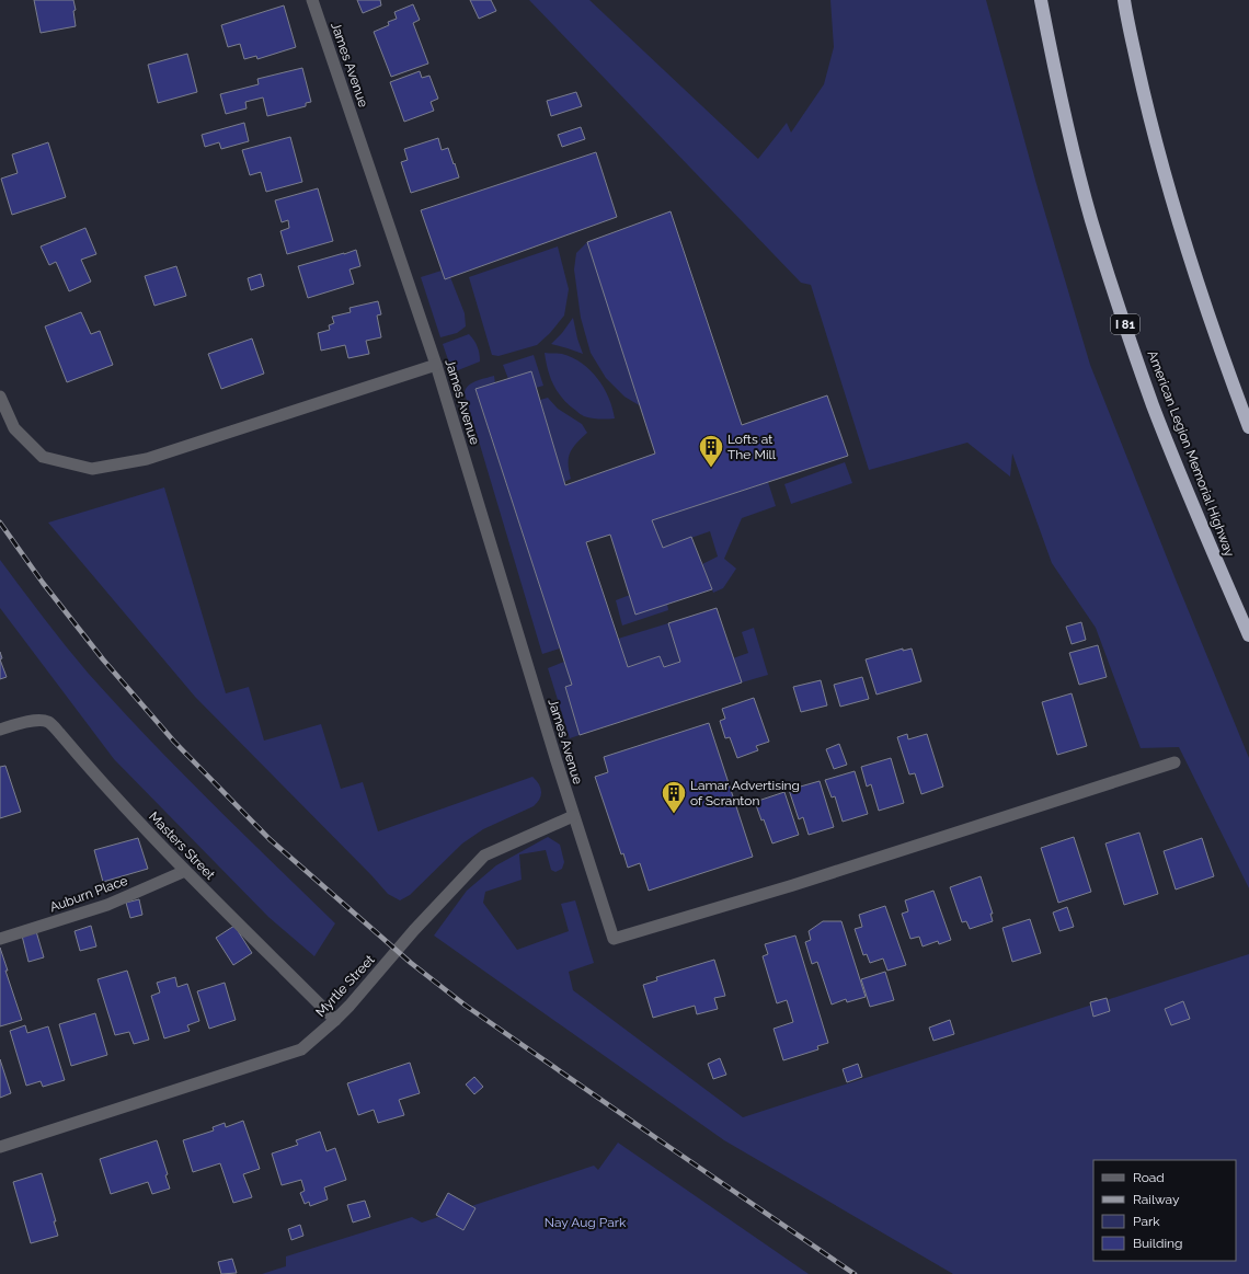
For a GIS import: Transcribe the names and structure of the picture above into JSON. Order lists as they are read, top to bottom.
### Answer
{
  "streets": {
    "highway": ["I 81", "American Legion Memorial Highway"],
    "street": [
      "James Avenue",
      "Masters Street",
      "Auburn Place",
      "Myrtle Street"
    ]
  },
  "crossings": [
    ["James Avenue", "Myrtle Street"],
    ["Masters Street", "Auburn Place"],
    ["Masters Street", "Myrtle Street"]
  ],
  "parks": ["Nay Aug Park"],
  "places": {
    "building": ["Lofts at The Mill", "Lamar Advertising of Scranton"]
  },
  "legend": [
    "Road",
    "Railway",
    "Park",
    "Building"
  ]
}
